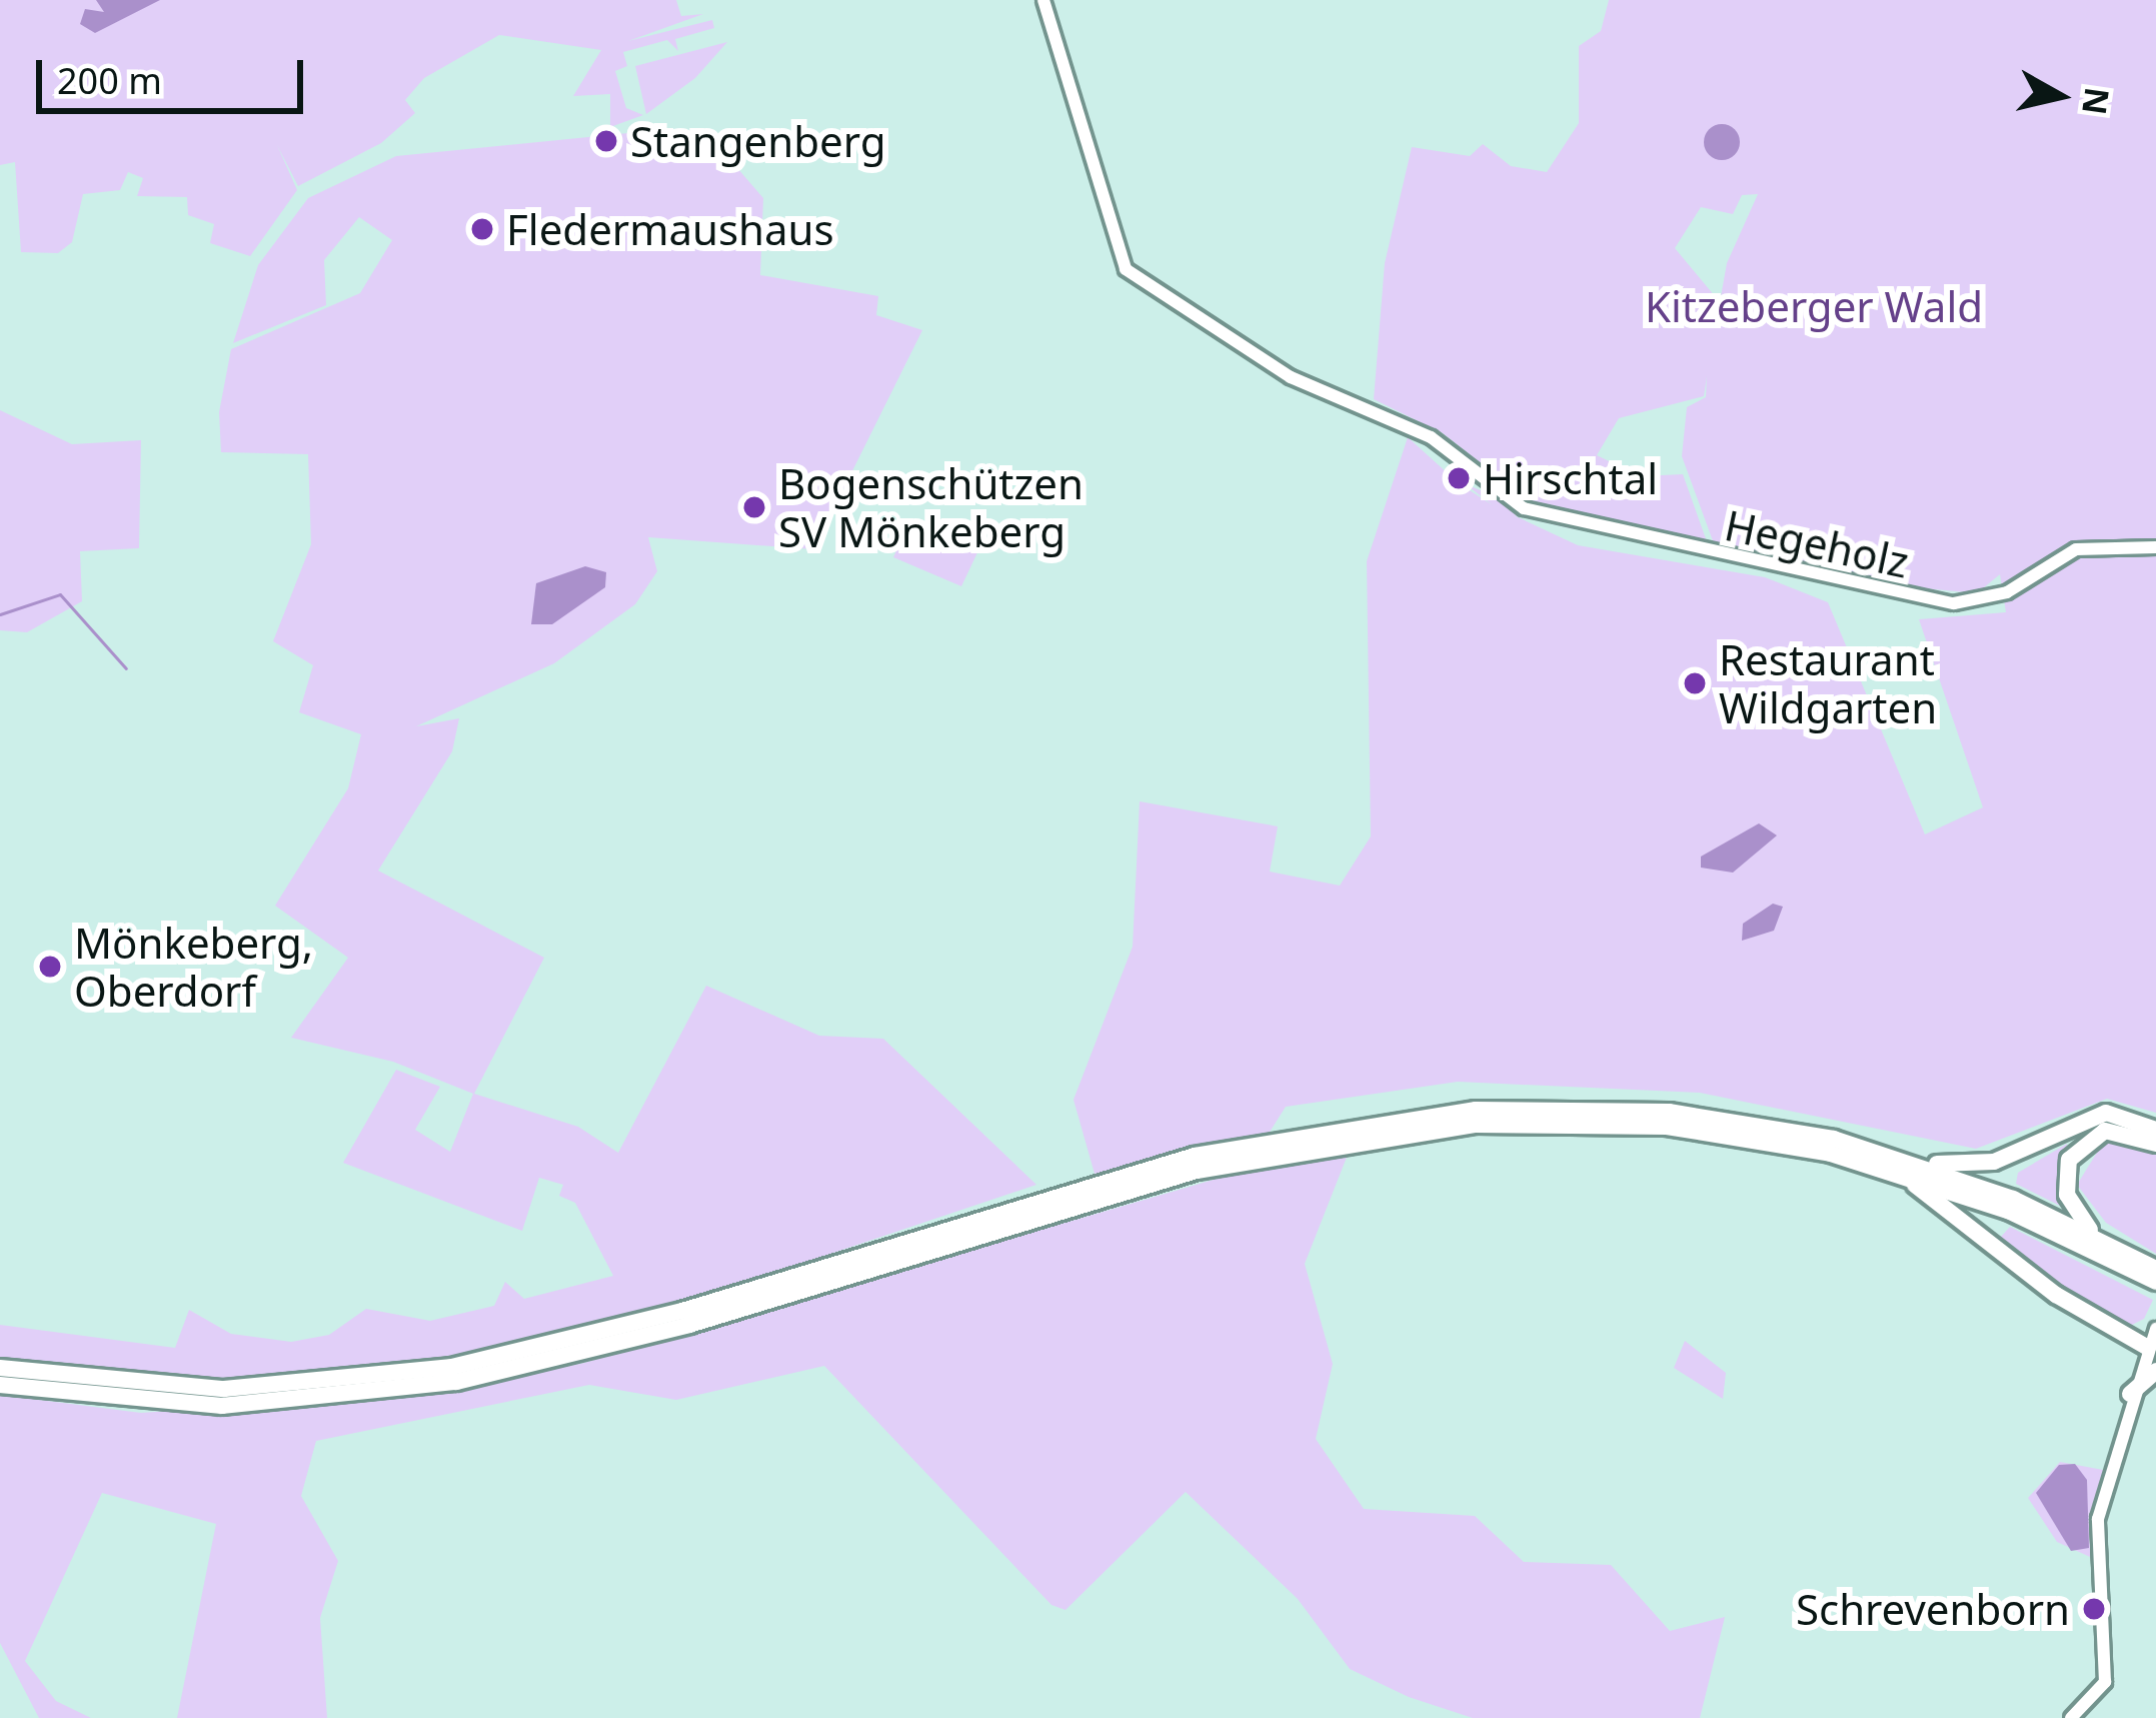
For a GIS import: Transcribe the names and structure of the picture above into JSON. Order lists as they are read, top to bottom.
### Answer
{
  "streets": {
    "street": ["Hegeholz"]
  },
  "parks": ["Kitzeberger Wald"],
  "places": [
    "Stangenberg",
    "Fledermaushaus",
    "Hirschtal",
    "Bogenschützen SV Mönkeberg",
    "Restaurant Wildgarten",
    "Mönkeberg, Oberdorf",
    "Schrevenborn"
  ],
  "scale_bar": "200 m",
  "north": "right"
}
